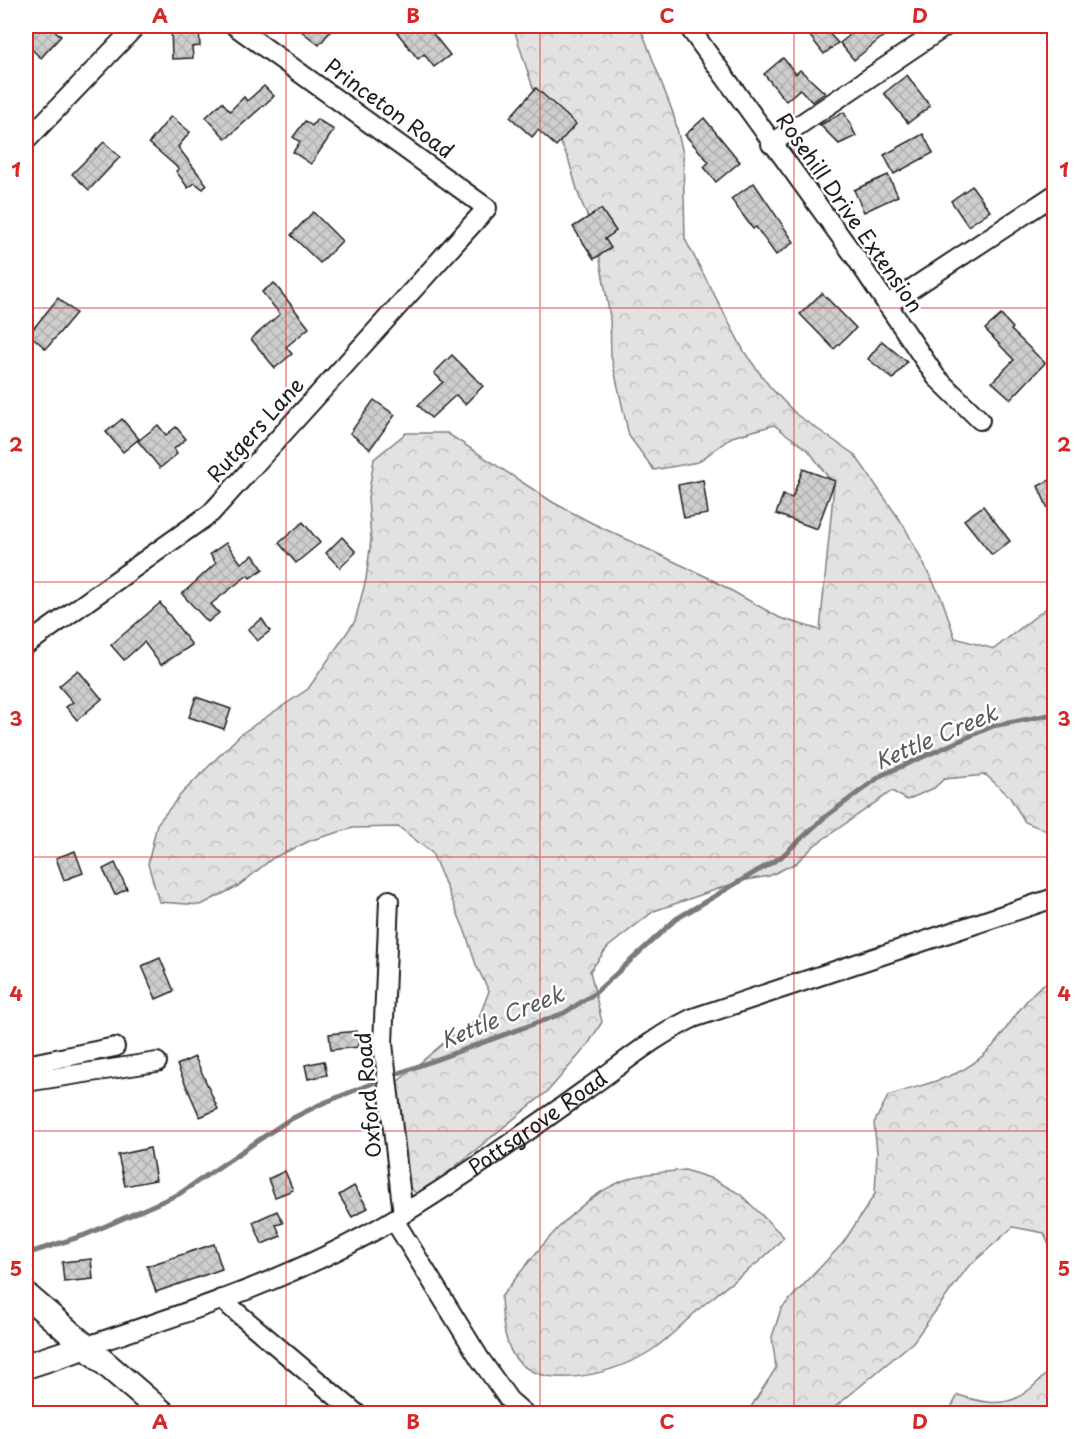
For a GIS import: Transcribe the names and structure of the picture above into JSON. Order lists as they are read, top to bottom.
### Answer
{
  "streets": {
    "main road": ["Pottsgrove Road"],
    "street": [
      "Princeton Road",
      "Rosehill Drive Extension",
      "Rutgers Lane",
      "Oxford Road"
    ]
  },
  "crossings": [
    ["Princeton Road", "Rutgers Lane"],
    ["Oxford Road", "Pottsgrove Road"]
  ],
  "water": ["Kettle Creek"],
  "grid": {
    "columns": [
      "A",
      "B",
      "C",
      "D"
    ],
    "rows": [
      "1",
      "2",
      "3",
      "4",
      "5"
    ]
  }
}
